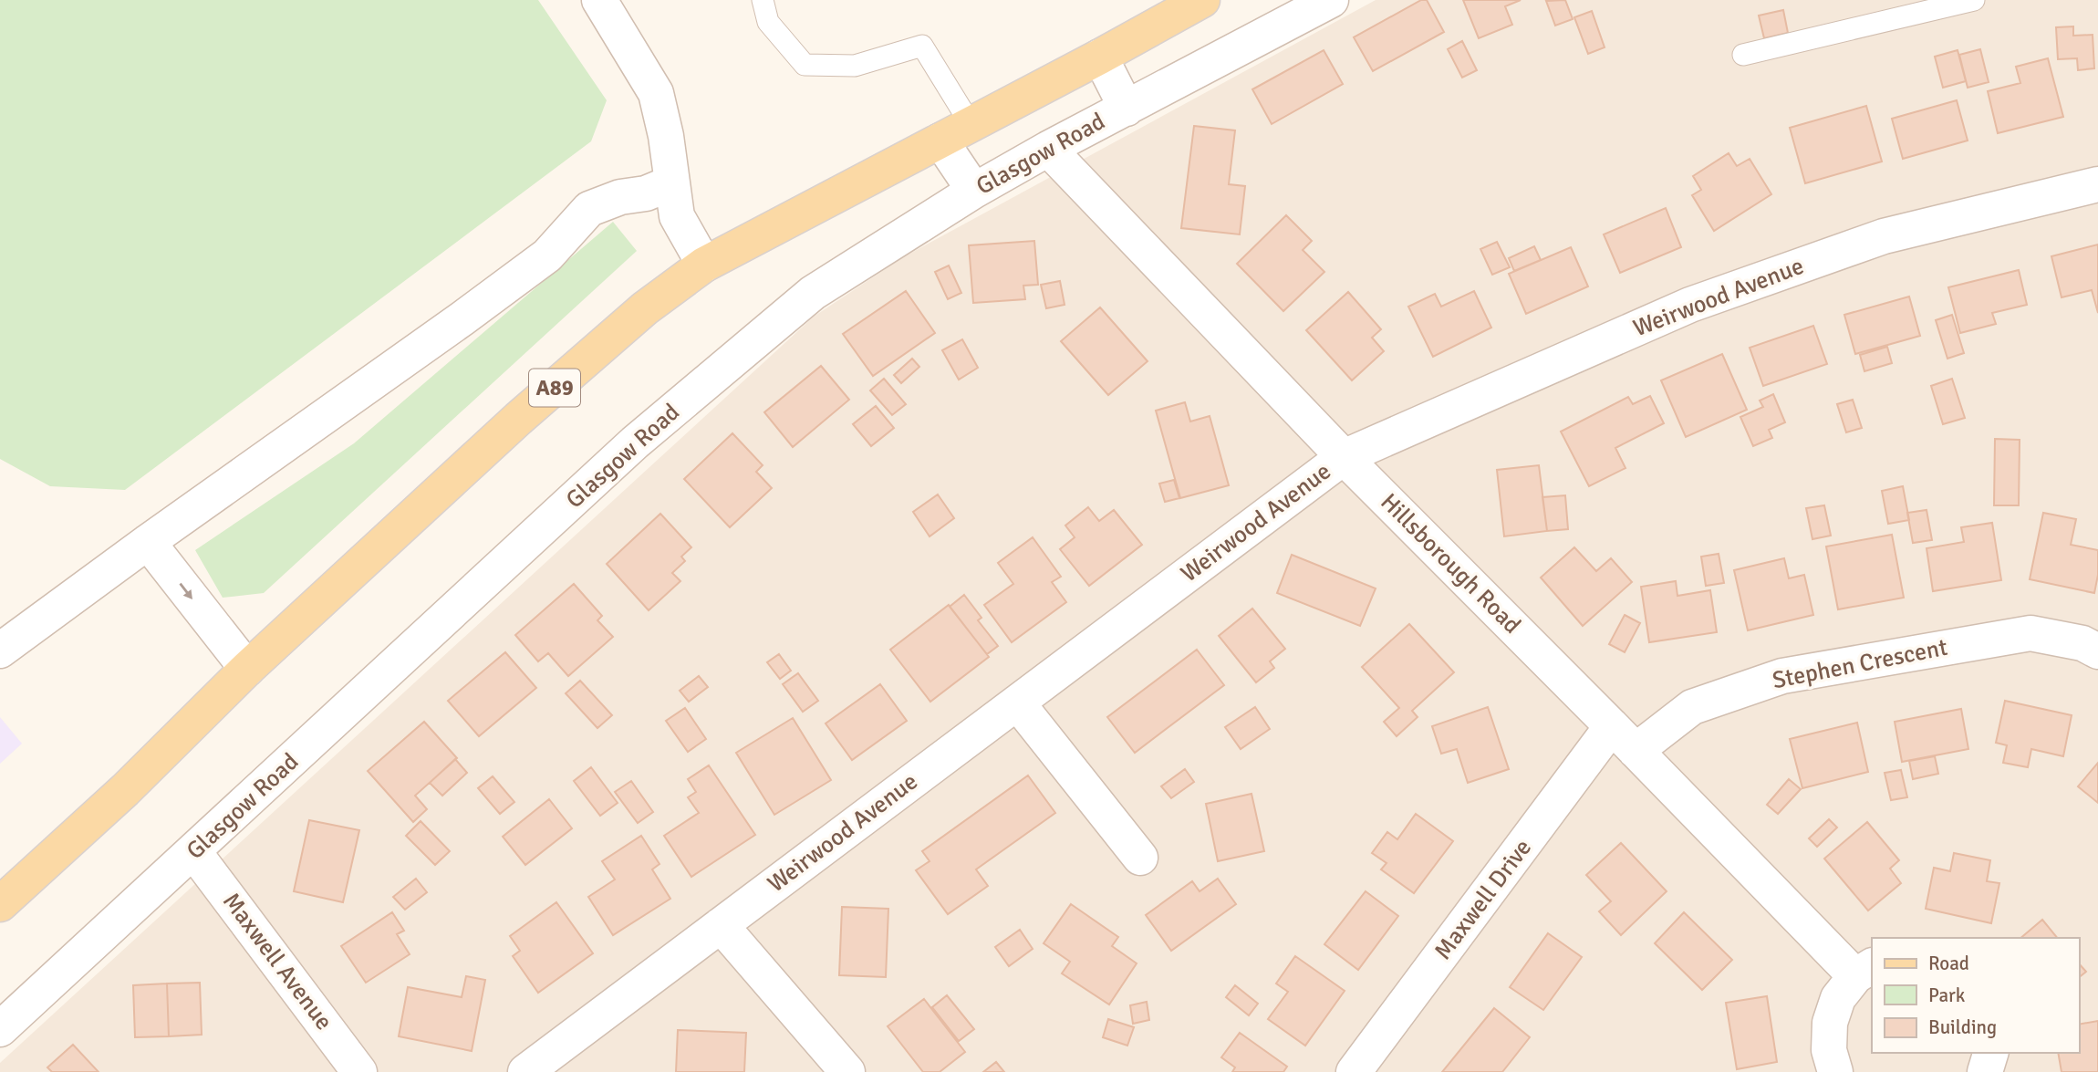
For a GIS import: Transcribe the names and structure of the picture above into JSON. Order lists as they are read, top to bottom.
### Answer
{
  "streets": {
    "main road": ["A89"],
    "street": [
      "Glasgow Road",
      "Weirwood Avenue",
      "Hillsborough Road",
      "Stephen Crescent",
      "Maxwell Drive",
      "Maxwell Avenue"
    ]
  },
  "crossings": [
    ["Glasgow Road", "Hillsborough Road"],
    ["Glasgow Road", "Maxwell Avenue"],
    ["Weirwood Avenue", "Hillsborough Road"],
    ["Hillsborough Road", "Stephen Crescent"],
    ["Hillsborough Road", "Maxwell Drive"],
    ["Stephen Crescent", "Maxwell Drive"]
  ],
  "legend": ["Road", "Park", "Building"]
}
